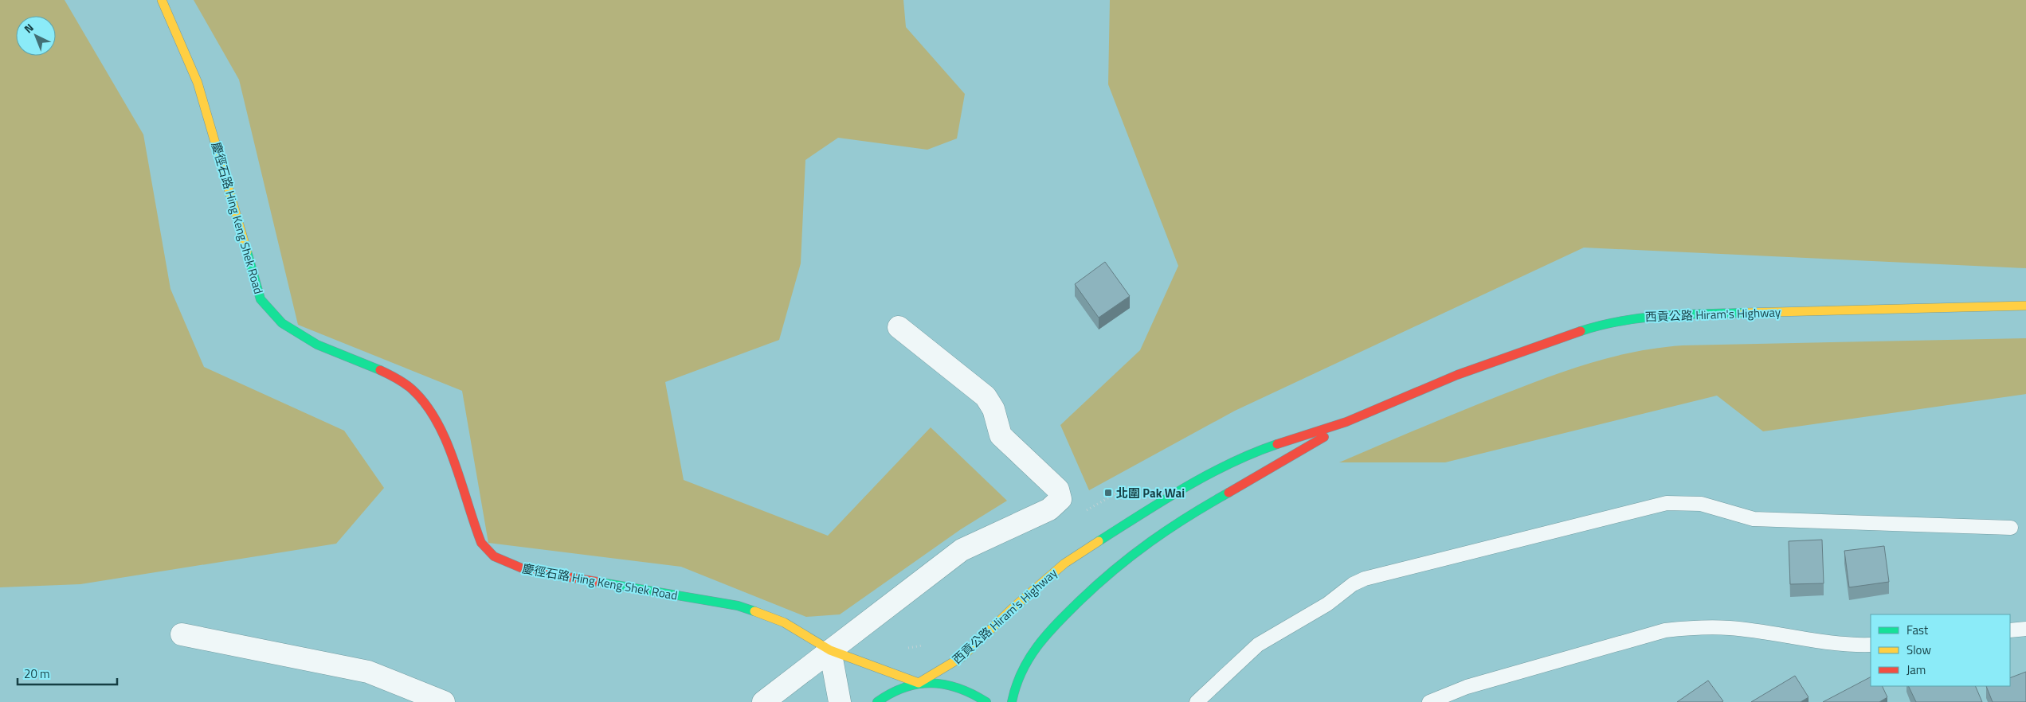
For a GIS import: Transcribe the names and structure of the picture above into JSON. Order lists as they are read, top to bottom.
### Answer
{
  "streets": {
    "main road": ["慶徑石路 Hing Keng Shek Road", "西貢公路 Hiram's Highway"]
  },
  "crossings": [
    ["慶徑石路 Hing Keng Shek Road", "西貢公路 Hiram's Highway"]
  ],
  "places": {
    "transit": ["北圍 Pak Wai"]
  },
  "legend": ["Fast", "Slow", "Jam"],
  "scale_bar": "20 m",
  "north": "top left"
}
